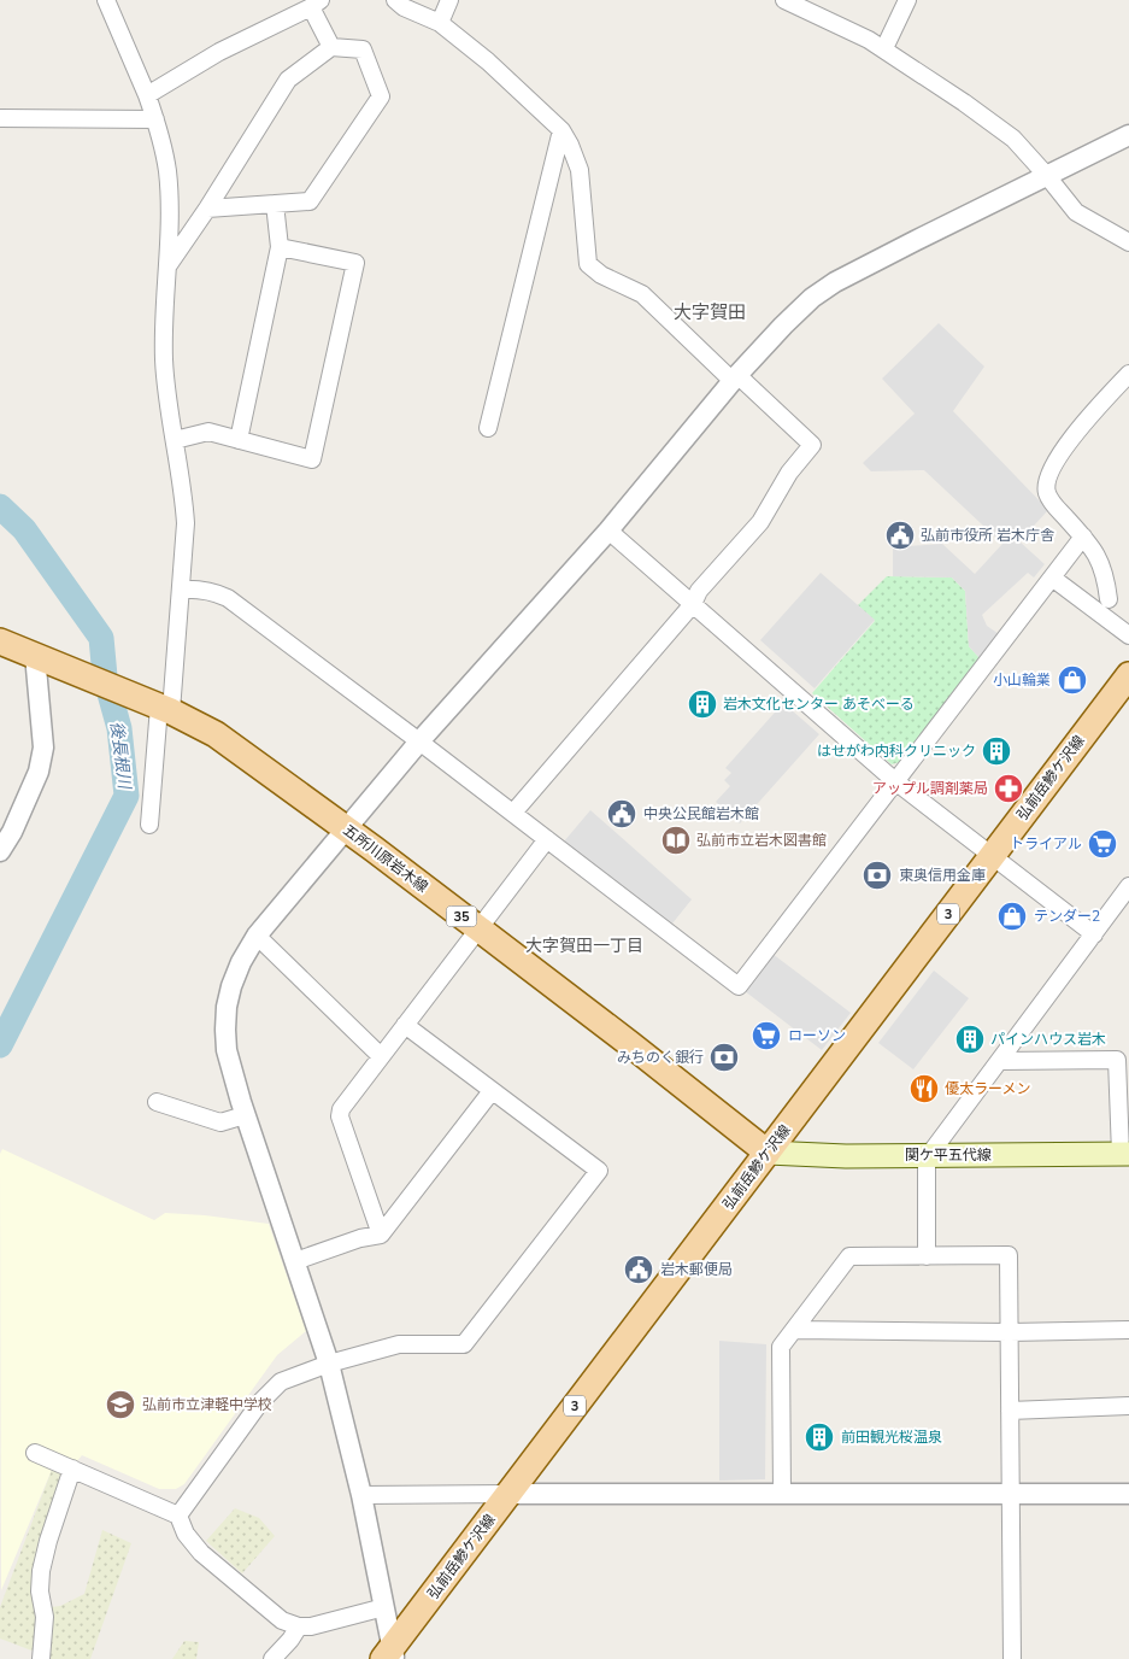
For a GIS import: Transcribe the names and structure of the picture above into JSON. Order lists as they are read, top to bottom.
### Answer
{
  "streets": {
    "main road": [
      "弘前岳鰺ケ沢線",
      "五所川原岩木線",
      "3",
      "35",
      "関ケ平五代線"
    ]
  },
  "crossings": [
    ["弘前岳鰺ケ沢線", "五所川原岩木線"],
    ["弘前岳鰺ケ沢線", "関ケ平五代線"],
    ["五所川原岩木線", "関ケ平五代線"]
  ],
  "districts": ["大字賀田", "大字賀田一丁目"],
  "water": ["後長根川"],
  "places": {
    "public building": ["弘前市役所 岩木庁舎", "中央公民館岩木館", "岩木郵便局"],
    "shop": ["小山輪業", "テンダー2"],
    "building": [
      "岩木文化センター あそべーる",
      "はせがわ内科クリニック",
      "パインハウス岩木",
      "前田観光桜温泉"
    ],
    "pharmacy": ["アップル調剤薬局"],
    "library": ["弘前市立岩木図書館"],
    "supermarket": ["トライアル", "ローソン"],
    "bank": ["東奥信用金庫", "みちのく銀行"],
    "restaurant": ["優太ラーメン"],
    "school or university": ["弘前市立津軽中学校"]
  }
}
